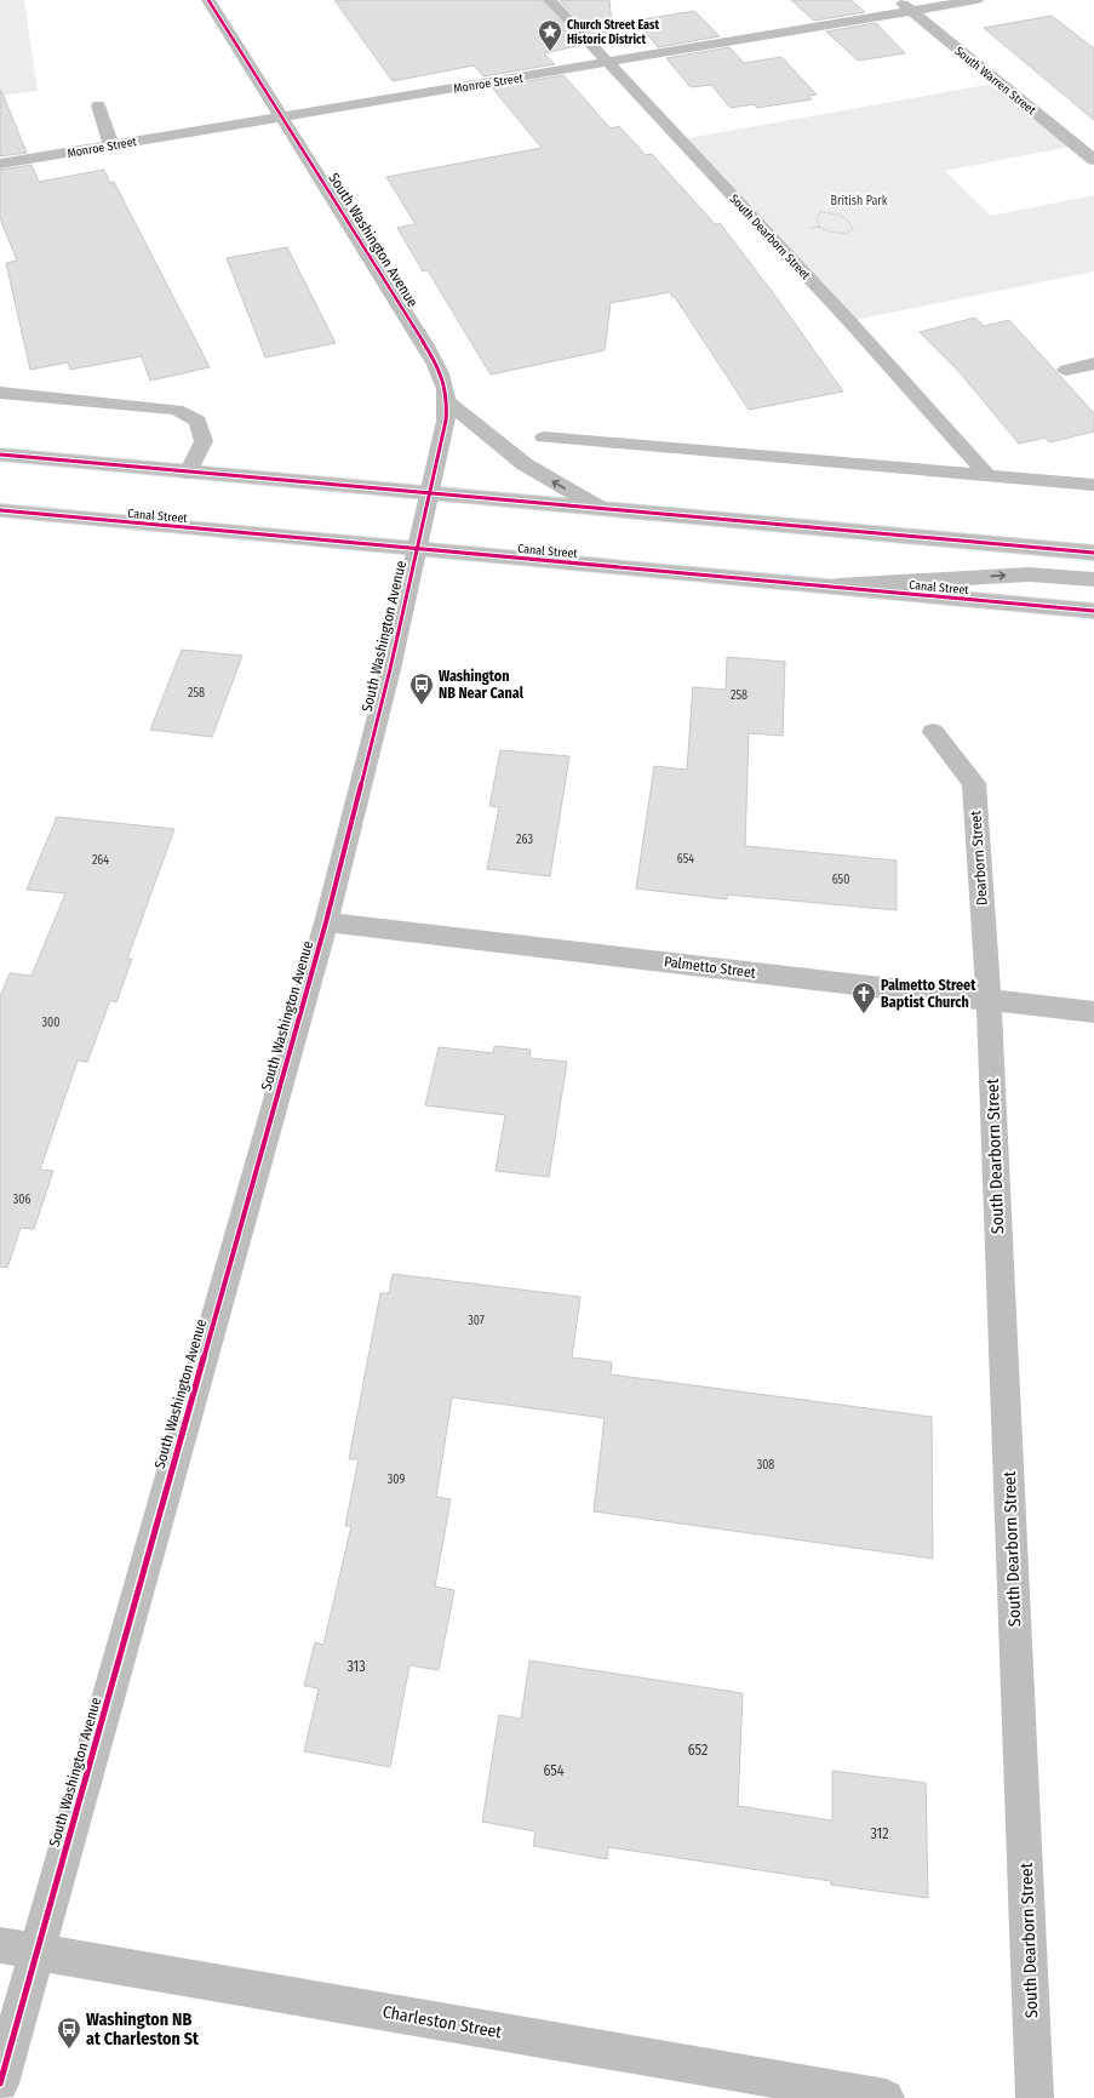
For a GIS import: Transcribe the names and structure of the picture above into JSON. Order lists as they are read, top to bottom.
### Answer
{
  "streets": {
    "street": [
      "South Warren Street",
      "Monroe Street",
      "South Dearborn Street",
      "South Washington Avenue",
      "Canal Street",
      "Dearborn Street",
      "Palmetto Street",
      "Charleston Street"
    ]
  },
  "crossings": [
    ["South Warren Street", "Monroe Street"],
    ["Monroe Street", "South Dearborn Street"],
    ["Monroe Street", "South Washington Avenue"],
    ["South Dearborn Street", "Dearborn Street"],
    ["South Dearborn Street", "Palmetto Street"],
    ["South Washington Avenue", "Canal Street"],
    ["South Washington Avenue", "Palmetto Street"],
    ["South Washington Avenue", "Charleston Street"],
    ["Dearborn Street", "Palmetto Street"]
  ],
  "parks": ["British Park"],
  "places": {
    "place": ["Church Street East Historic District"],
    "bus stop": ["Washington NB Near Canal", "Washington NB at Charleston St"],
    "church": ["Palmetto Street Baptist Church"]
  },
  "house_numbers": [
    "258",
    "258",
    "263",
    "654",
    "264",
    "650",
    "300",
    "306",
    "307",
    "308",
    "309",
    "313",
    "652",
    "654",
    "312"
  ]
}
